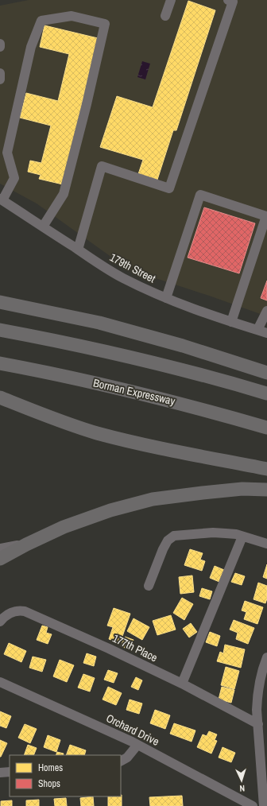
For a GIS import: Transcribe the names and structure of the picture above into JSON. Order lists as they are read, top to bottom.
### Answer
{
  "streets": {
    "highway": ["Borman Expressway"],
    "street": ["179th Street", "177th Place", "Orchard Drive"]
  },
  "legend": ["Homes", "Shops"],
  "north": "bottom"
}
